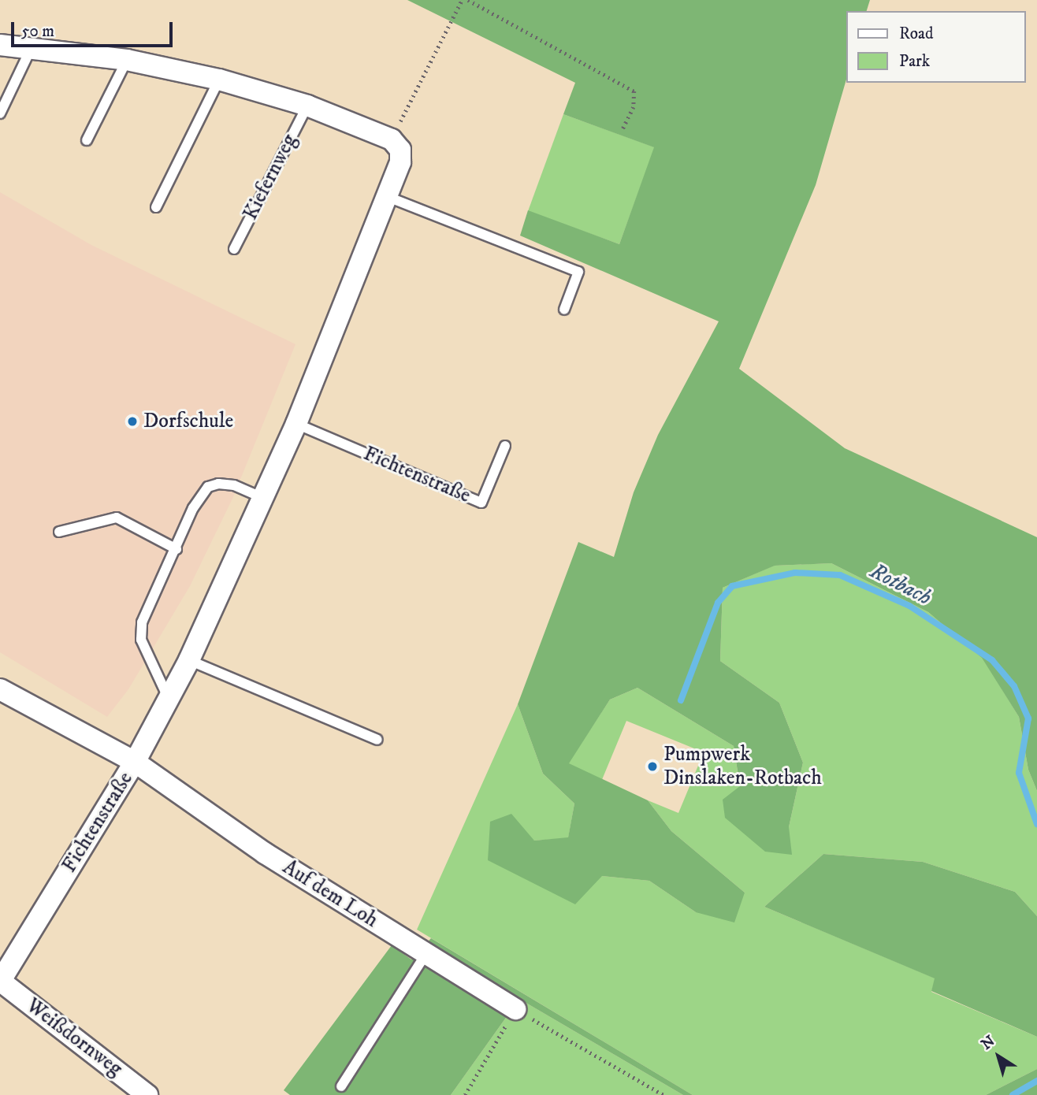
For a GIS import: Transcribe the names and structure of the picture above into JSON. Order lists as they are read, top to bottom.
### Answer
{
  "streets": {
    "street": [
      "Kiefernweg",
      "Fichtenstraße",
      "Auf dem Loh",
      "Weißdornweg"
    ]
  },
  "crossings": [
    ["Kiefernweg", "Fichtenstraße"],
    ["Fichtenstraße", "Auf dem Loh"],
    ["Fichtenstraße", "Weißdornweg"]
  ],
  "water": ["Rotbach"],
  "places": ["Dorfschule", "Pumpwerk Dinslaken-Rotbach"],
  "legend": ["Road", "Park"],
  "scale_bar": "50 m",
  "north": "top left"
}
